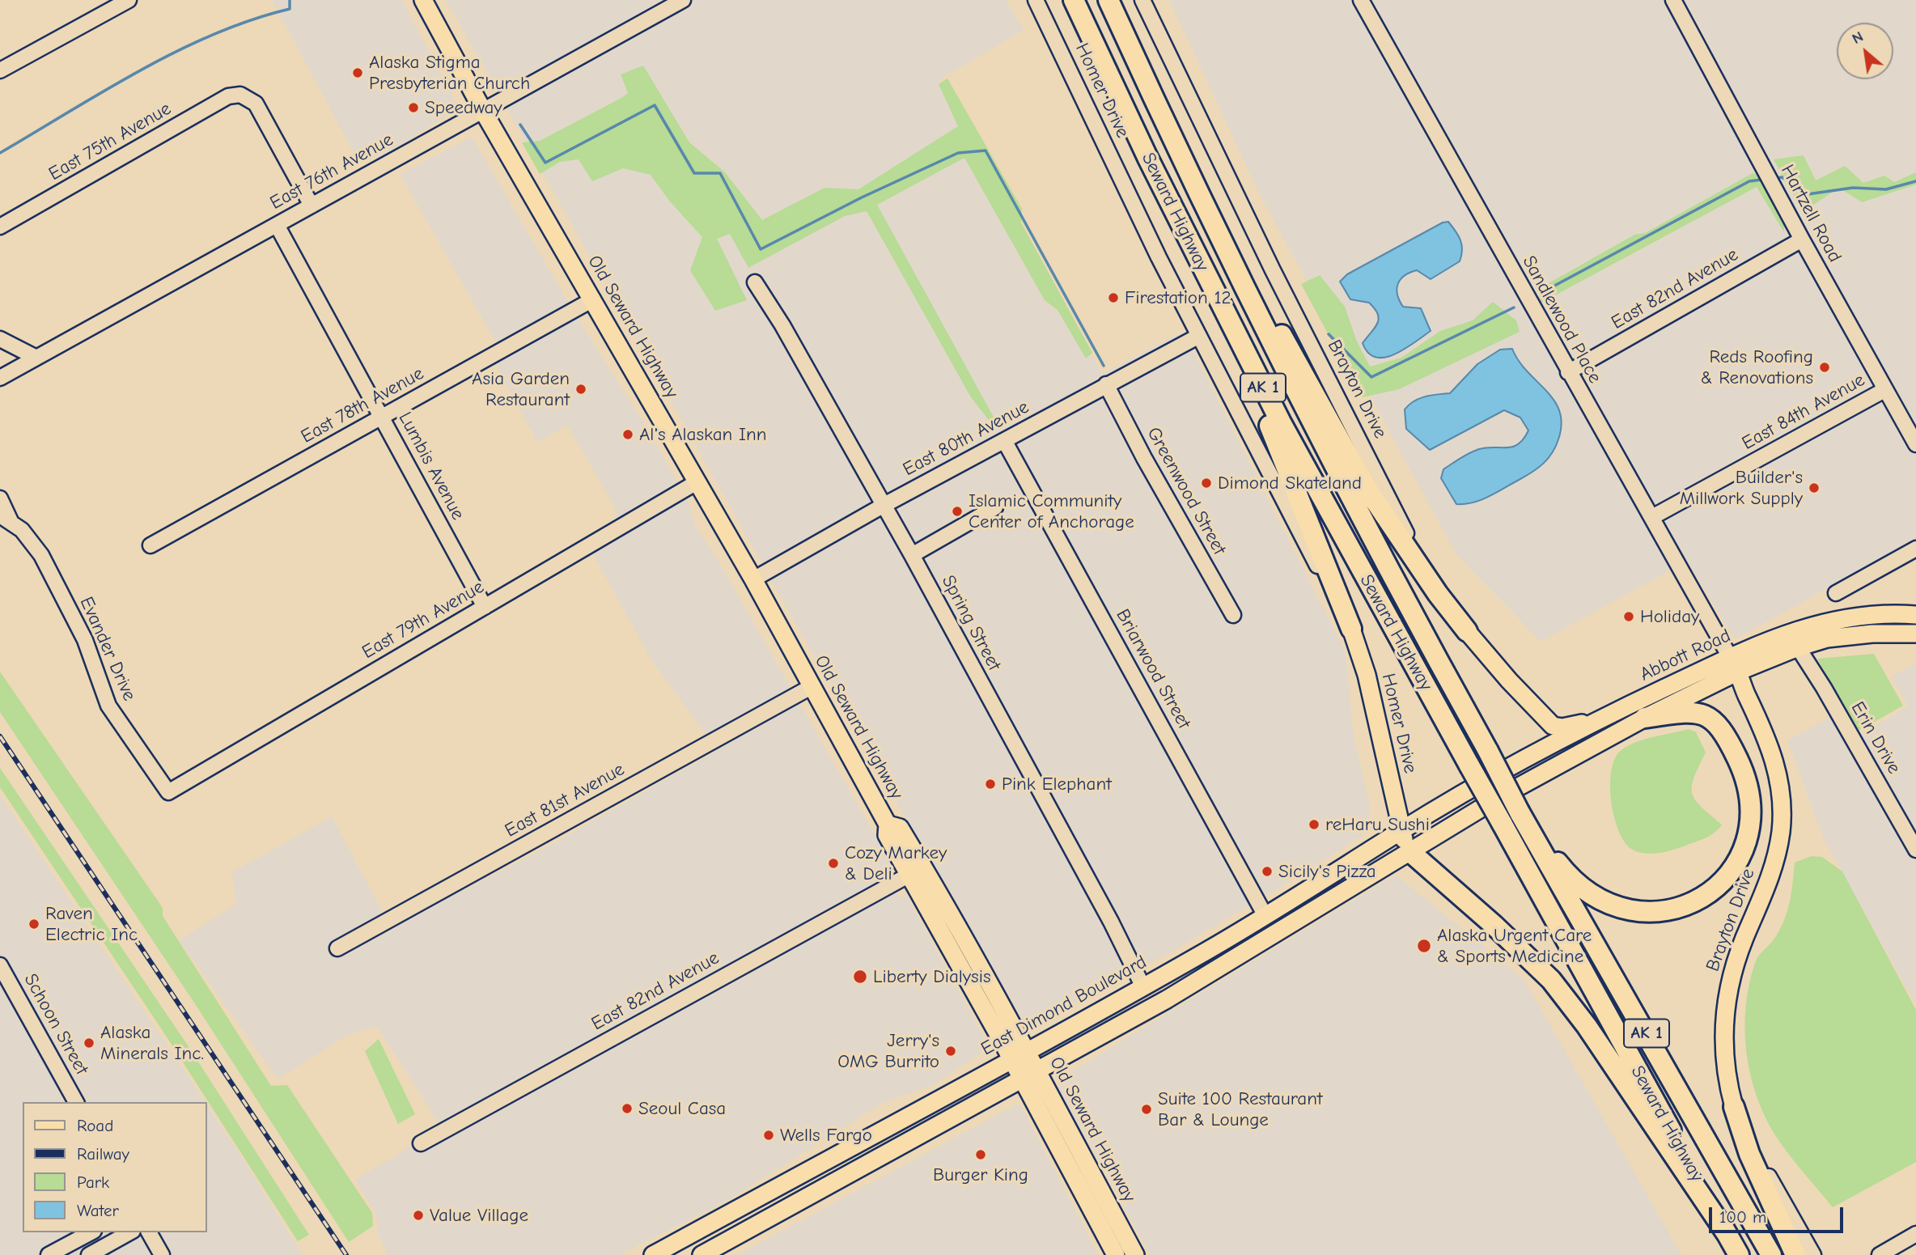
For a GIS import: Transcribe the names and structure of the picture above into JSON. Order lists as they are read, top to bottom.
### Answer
{
  "streets": {
    "highway": ["Seward Highway", "AK 1"],
    "main road": [
      "Homer Drive",
      "Old Seward Highway",
      "Brayton Drive",
      "Abbott Road",
      "East Dimond Boulevard"
    ],
    "street": [
      "East 75th Avenue",
      "East 76th Avenue",
      "Hartzell Road",
      "East 82nd Avenue",
      "Sandlewood Place",
      "East 78th Avenue",
      "East 84th Avenue",
      "East 80th Avenue",
      "Lumbis Avenue",
      "Greenwood Street",
      "East 79th Avenue",
      "Spring Street",
      "Evander Drive",
      "Briarwood Street",
      "Erin Drive",
      "East 81st Avenue",
      "Schoon Street"
    ]
  },
  "crossings": [
    ["Homer Drive", "East 80th Avenue"],
    ["Homer Drive", "Abbott Road"],
    ["Homer Drive", "East Dimond Boulevard"],
    ["East 75th Avenue", "East 76th Avenue"],
    ["East 76th Avenue", "Old Seward Highway"],
    ["East 76th Avenue", "Lumbis Avenue"],
    ["Hartzell Road", "East 82nd Avenue"],
    ["Hartzell Road", "East 84th Avenue"],
    ["East 82nd Avenue", "Sandlewood Place"],
    ["East 82nd Avenue", "Old Seward Highway"],
    ["Sandlewood Place", "Brayton Drive"],
    ["Sandlewood Place", "East 84th Avenue"],
    ["Sandlewood Place", "Abbott Road"],
    ["Old Seward Highway", "East 78th Avenue"],
    ["Old Seward Highway", "East 80th Avenue"],
    ["Old Seward Highway", "East 79th Avenue"],
    ["Old Seward Highway", "East 81st Avenue"],
    ["Old Seward Highway", "East Dimond Boulevard"],
    ["Brayton Drive", "Abbott Road"],
    ["East 78th Avenue", "Lumbis Avenue"],
    ["East 80th Avenue", "Greenwood Street"],
    ["East 80th Avenue", "Spring Street"],
    ["East 80th Avenue", "Briarwood Street"],
    ["Lumbis Avenue", "East 79th Avenue"],
    ["East 79th Avenue", "Evander Drive"],
    ["Spring Street", "East Dimond Boulevard"],
    ["Abbott Road", "Erin Drive"],
    ["Abbott Road", "East Dimond Boulevard"],
    ["Briarwood Street", "East Dimond Boulevard"]
  ],
  "places": [
    "Alaska Stigma Presbyterian Church",
    "Speedway",
    "Firestation 12",
    "Reds Roofing & Renovations",
    "Asia Garden Restaurant",
    "Al's Alaskan Inn",
    "Dimond Skateland",
    "Builder's Millwork Supply",
    "Islamic Community Center of Anchorage",
    "Holiday",
    "Pink Elephant",
    "reHaru Sushi",
    "Cozy Markey & Deli",
    "Sicily's Pizza",
    "Raven Electric Inc",
    "Alaska Urgent Care & Sports Medicine",
    "Liberty Dialysis",
    "Alaska Minerals Inc.",
    "Jerry's OMG Burrito",
    "Seoul Casa",
    "Suite 100 Restaurant Bar & Lounge",
    "Wells Fargo",
    "Burger King",
    "Value Village"
  ],
  "legend": [
    "Road",
    "Railway",
    "Park",
    "Water"
  ],
  "scale_bar": "100 m",
  "north": "top left"
}
